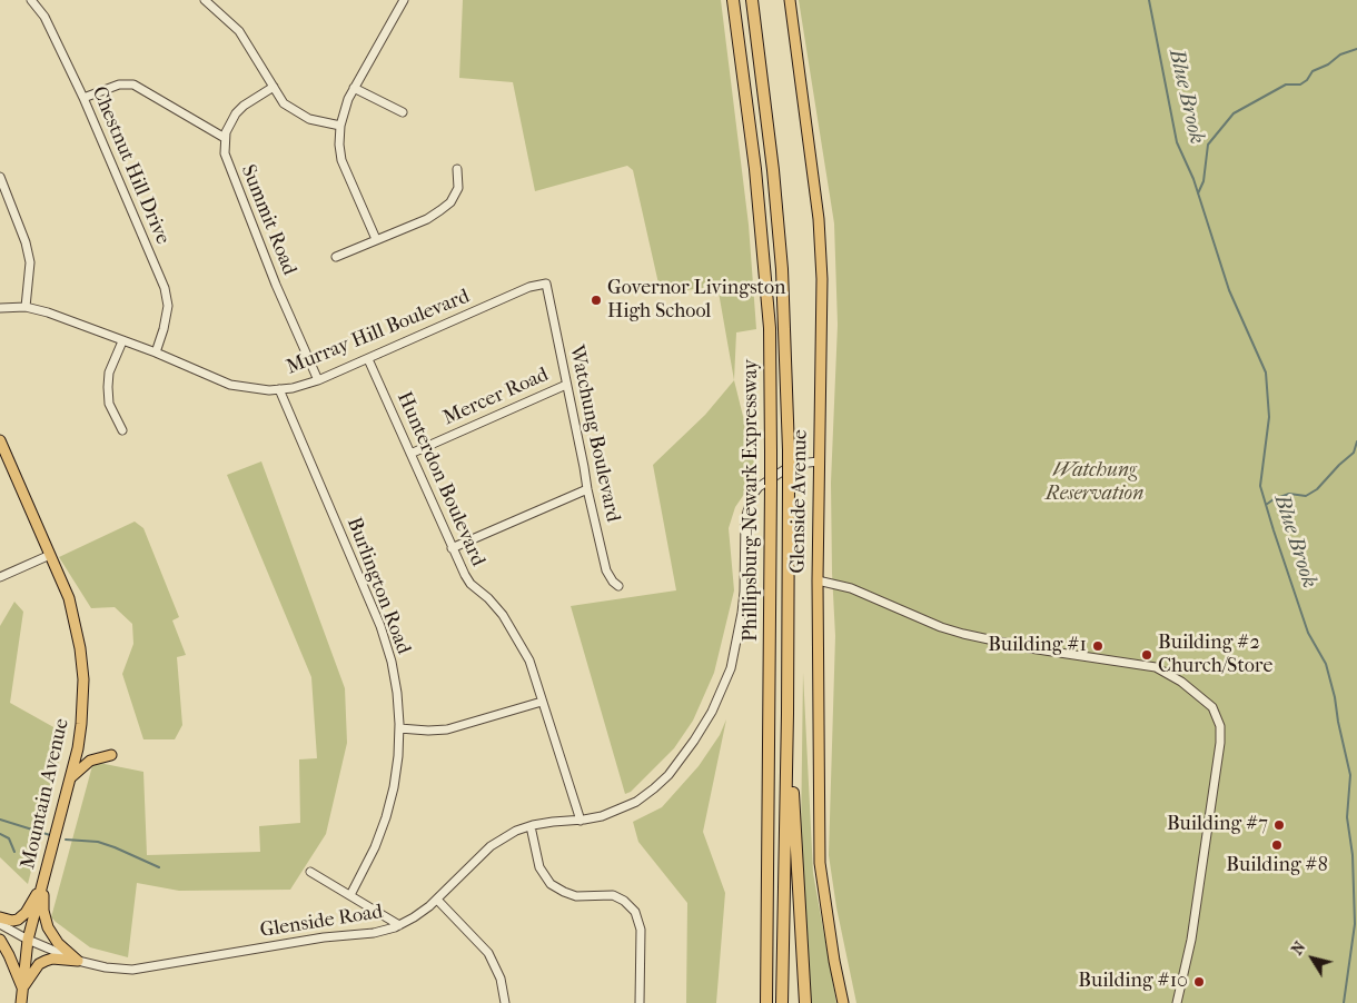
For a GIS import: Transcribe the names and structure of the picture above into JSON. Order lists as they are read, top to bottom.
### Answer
{
  "streets": {
    "highway": ["Phillipsburg-Newark Expressway"],
    "main road": ["Glenside Avenue", "Mountain Avenue"],
    "street": [
      "Chestnut Hill Drive",
      "Summit Road",
      "Murray Hill Boulevard",
      "Mercer Road",
      "Watchung Boulevard",
      "Hunterdon Boulevard",
      "Burlington Road",
      "Glenside Road"
    ]
  },
  "crossings": [
    ["Chestnut Hill Drive", "Murray Hill Boulevard"],
    ["Summit Road", "Murray Hill Boulevard"],
    ["Murray Hill Boulevard", "Watchung Boulevard"],
    ["Murray Hill Boulevard", "Hunterdon Boulevard"],
    ["Murray Hill Boulevard", "Burlington Road"],
    ["Mercer Road", "Watchung Boulevard"],
    ["Mercer Road", "Hunterdon Boulevard"],
    ["Hunterdon Boulevard", "Glenside Road"],
    ["Glenside Avenue", "Glenside Road"],
    ["Mountain Avenue", "Glenside Road"]
  ],
  "water": ["Blue Brook"],
  "parks": ["Watchung Reservation"],
  "places": [
    "Governor Livingston High School",
    "Building #1",
    "Building #2 Church/Store",
    "Building #7",
    "Building #8",
    "Building #10"
  ],
  "north": "top left"
}
